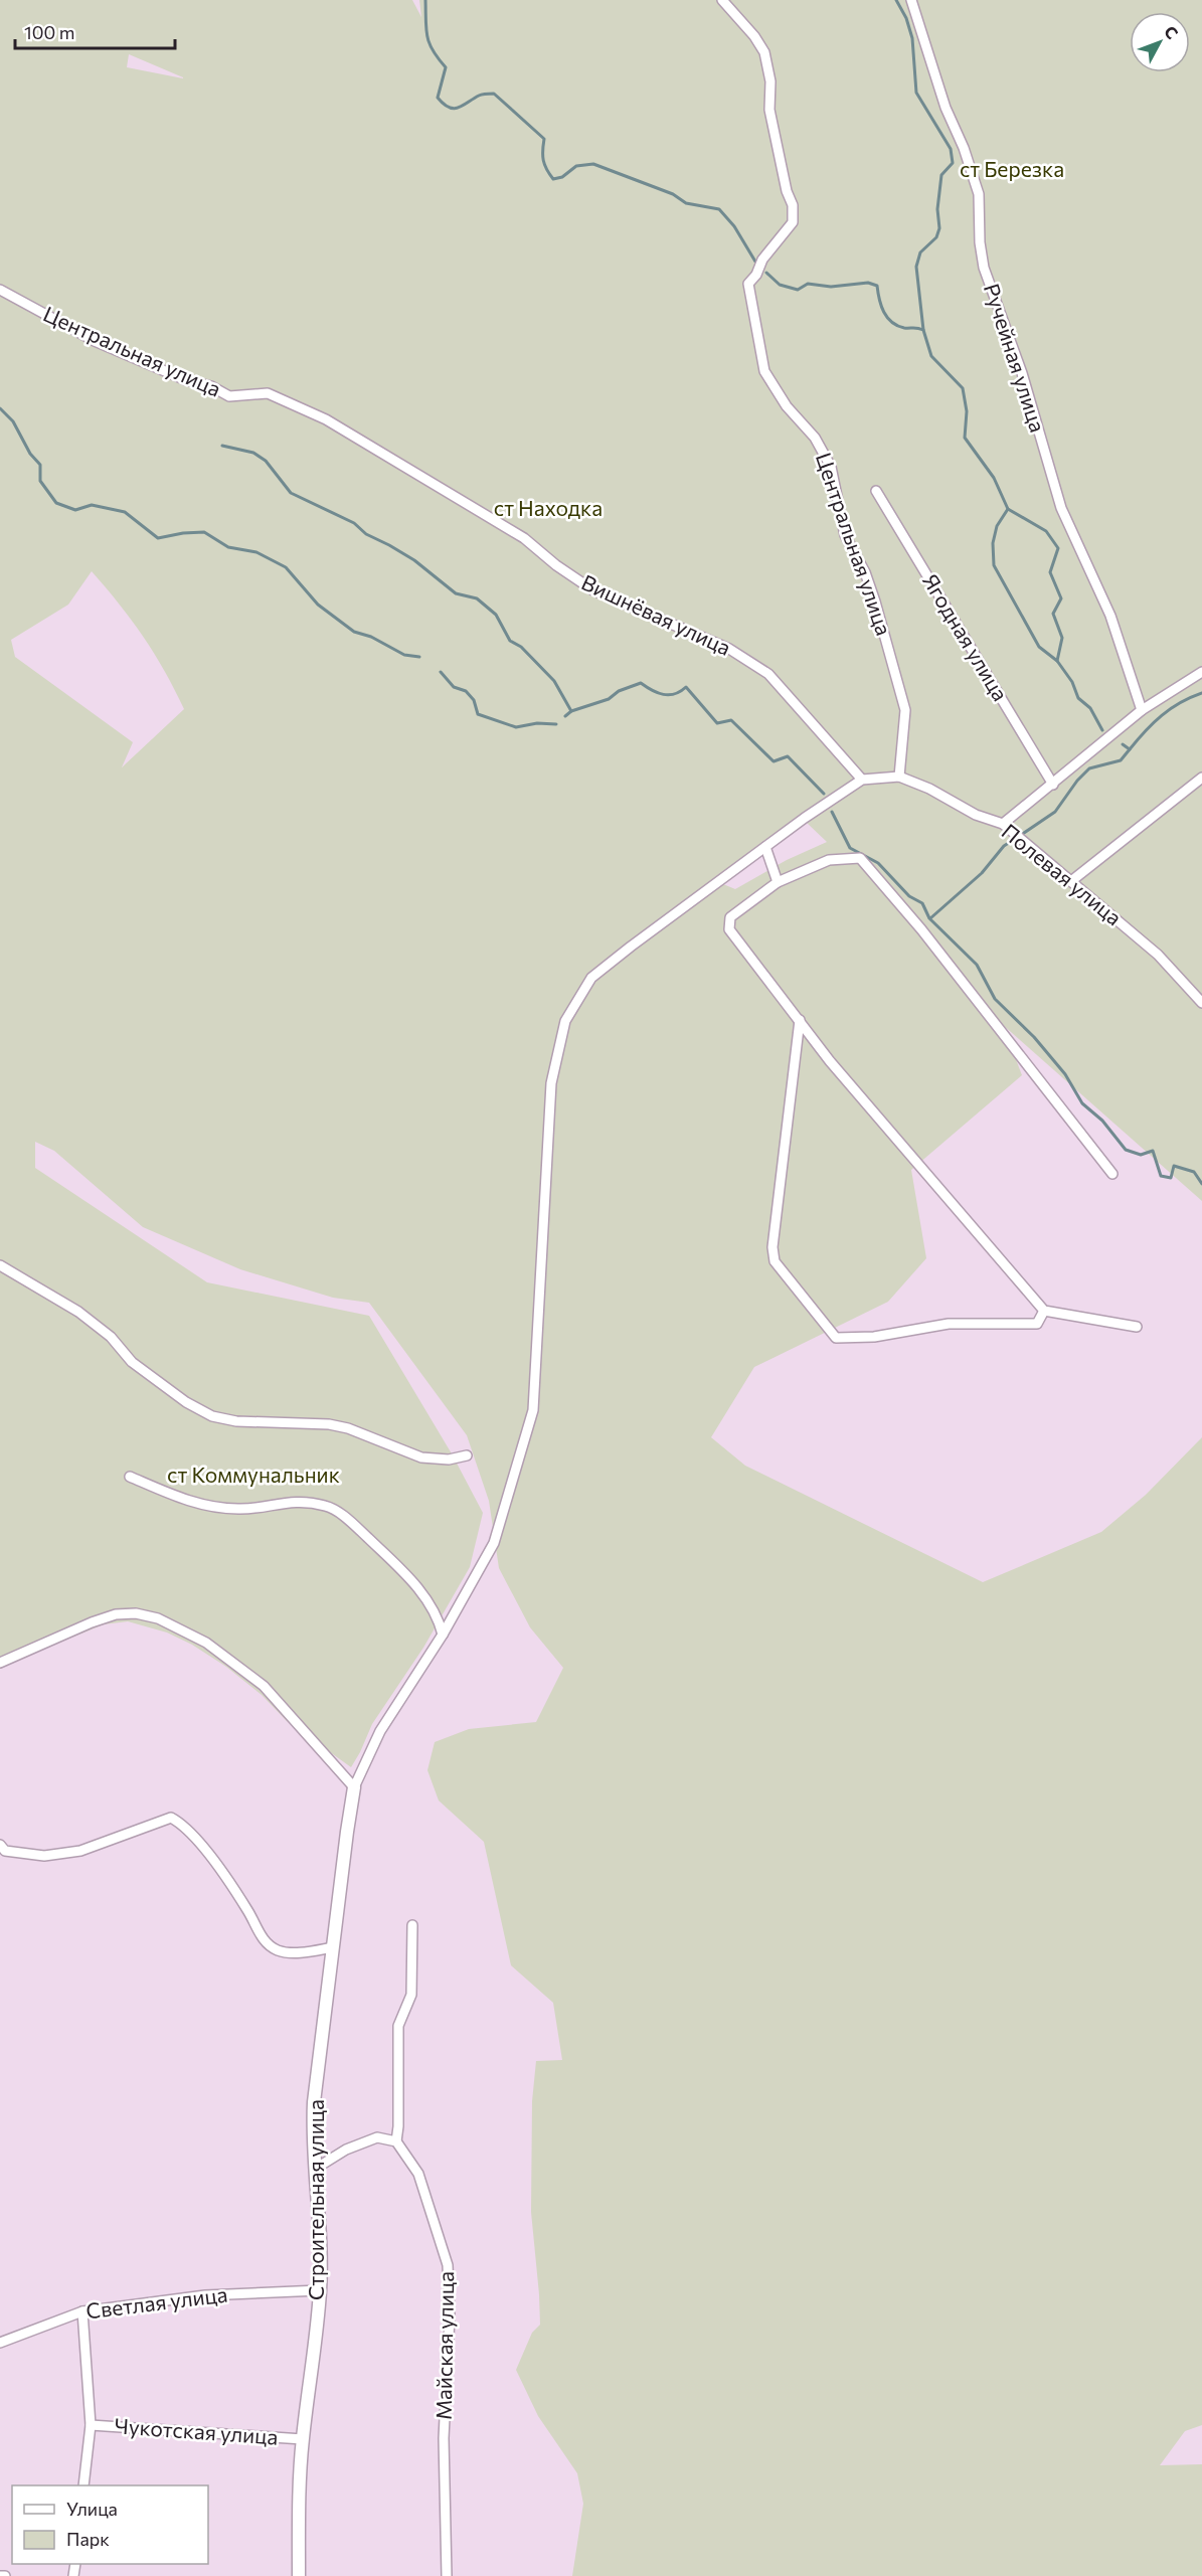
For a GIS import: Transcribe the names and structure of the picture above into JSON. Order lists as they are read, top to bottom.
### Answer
{
  "streets": {
    "street": [
      "Центральная улица",
      "Ручейная улица",
      "Вишнёвая улица",
      "Ягодная улица",
      "Полевая улица",
      "Строительная улица",
      "Светлая улица",
      "Майская улица",
      "Чукотская улица"
    ]
  },
  "crossings": [
    ["Центральная улица", "Вишнёвая улица"],
    ["Центральная улица", "Полевая улица"],
    ["Строительная улица", "Светлая улица"],
    ["Строительная улица", "Чукотская улица"]
  ],
  "parks": ["ст Березка", "ст Находка", "ст Коммунальник"],
  "legend": ["Улица", "Парк"],
  "scale_bar": "100 m",
  "north": "top right"
}
